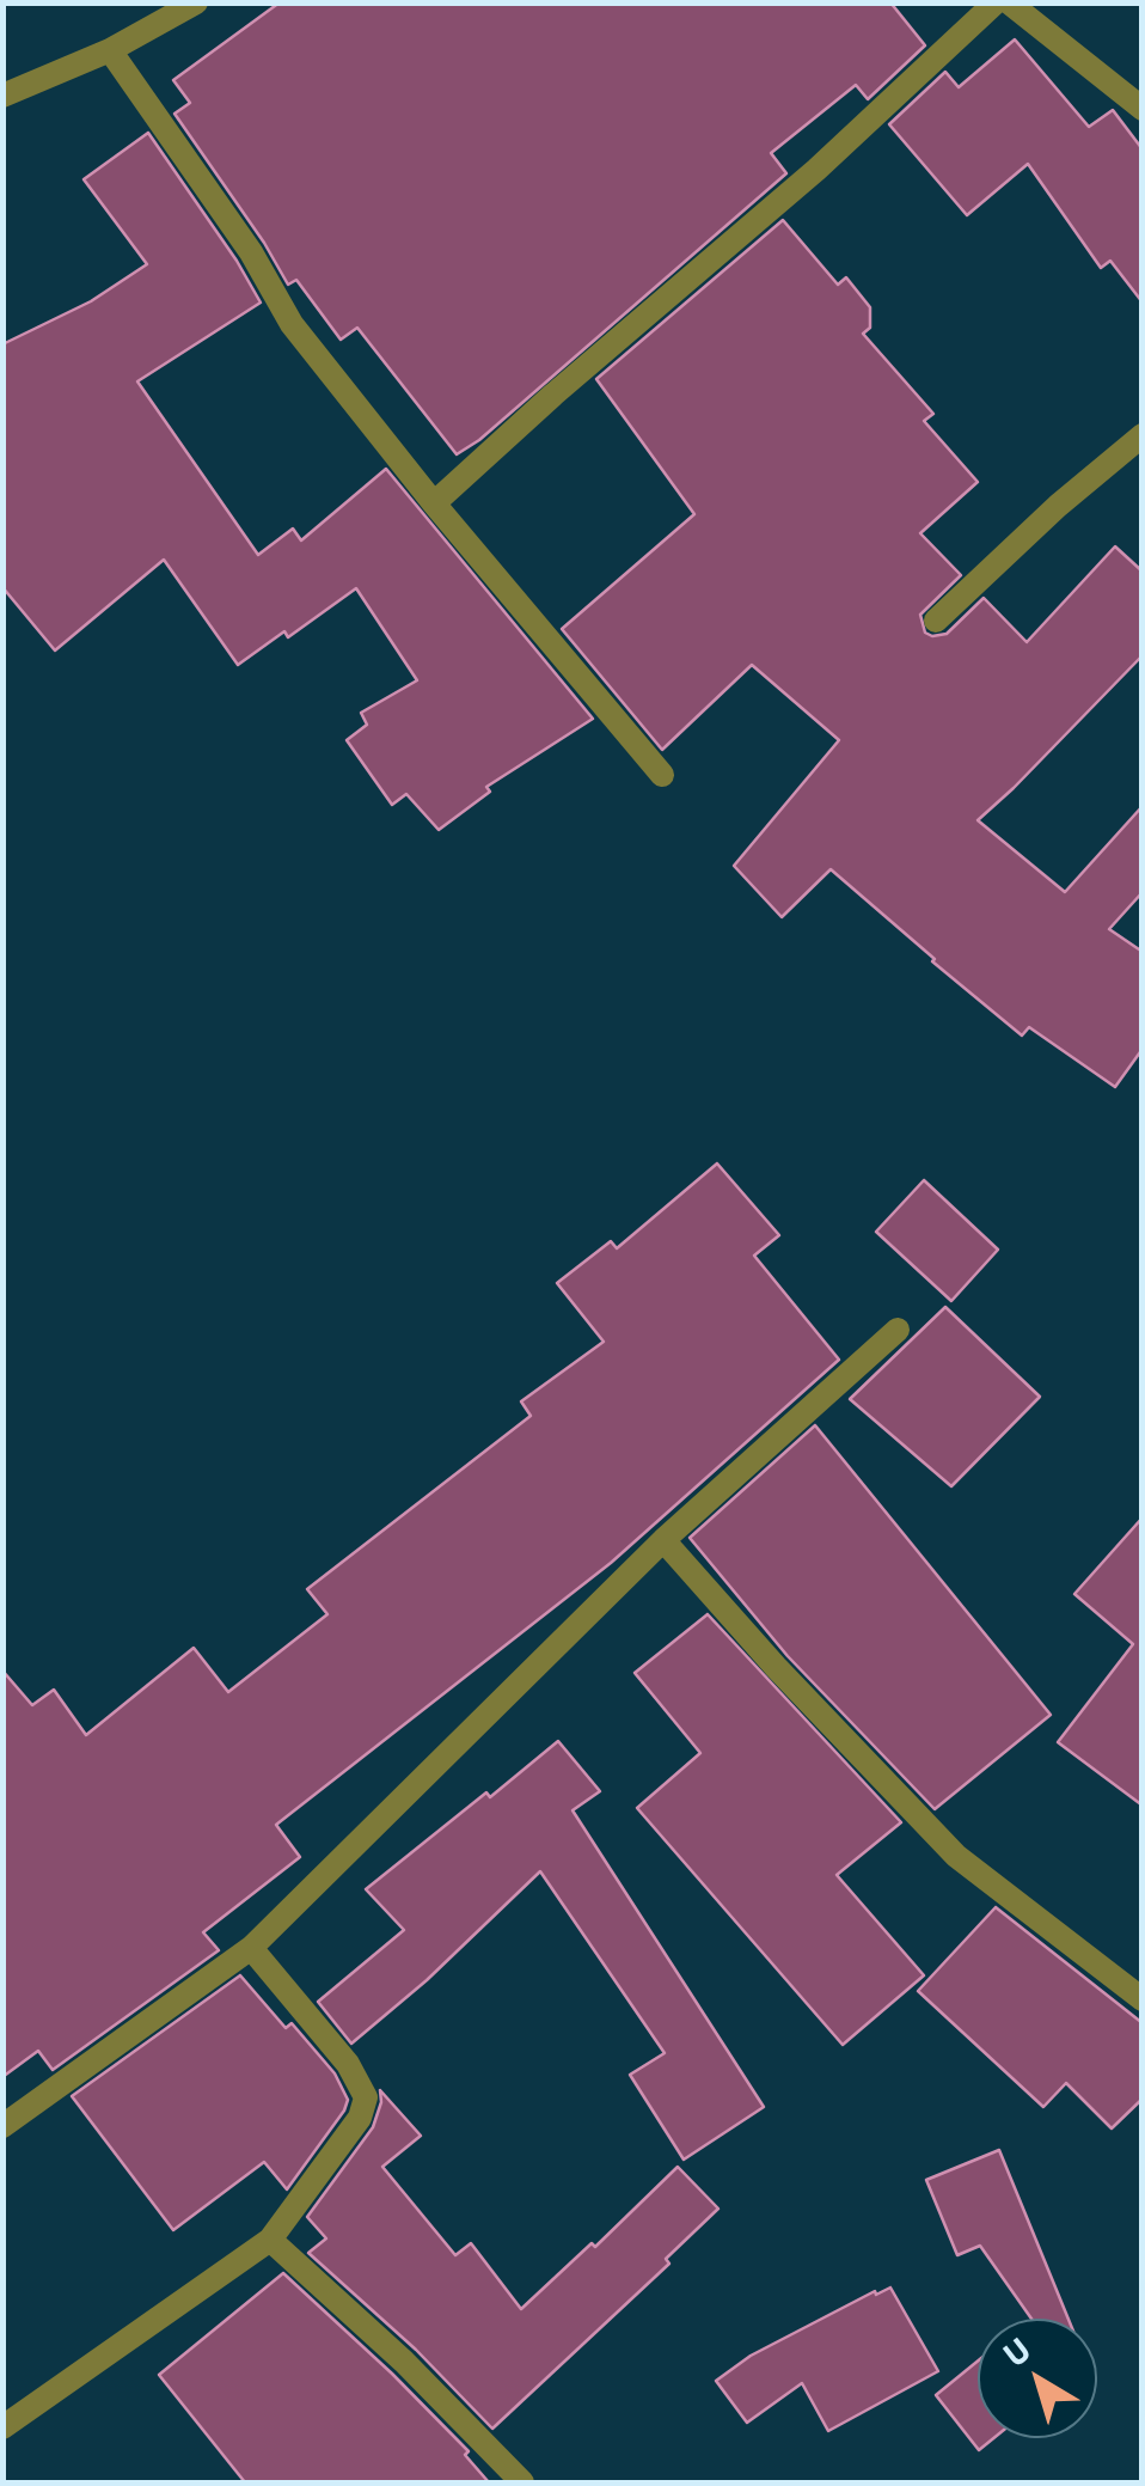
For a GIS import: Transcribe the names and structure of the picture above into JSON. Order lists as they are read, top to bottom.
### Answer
{
  "north": "top left"
}
